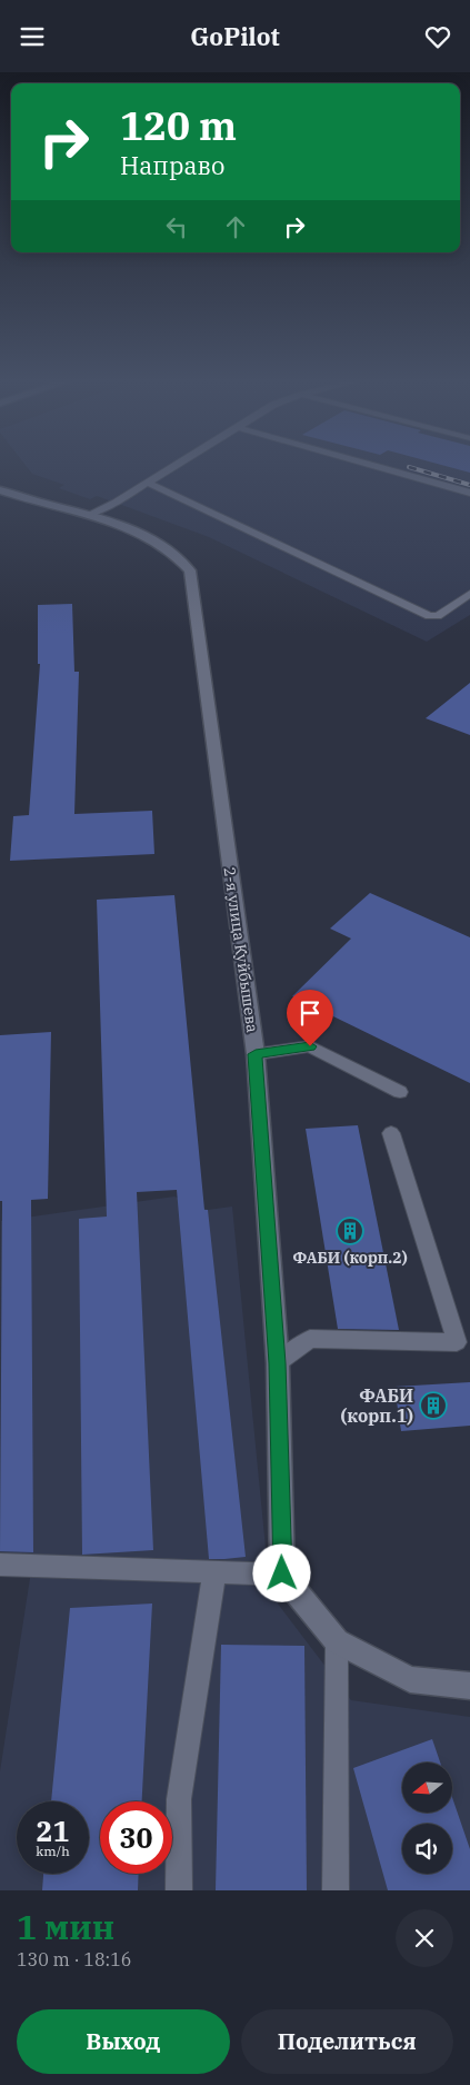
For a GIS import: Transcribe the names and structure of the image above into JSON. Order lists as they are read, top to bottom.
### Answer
{
  "streets": {
    "street": ["2-я улица Куйбышева"]
  },
  "places": {
    "building": ["ФАБИ (корп.2)", "ФАБИ (корп.1)"]
  },
  "north": "left",
  "page": {
    "header": "GoPilot",
    "turn": ["120 m", "Направо"],
    "speed": "21 km/h",
    "limit": "30",
    "heading": ["1 мин", "130 m · 18:16"],
    "buttons": ["Выход", "Поделиться"]
  }
}
